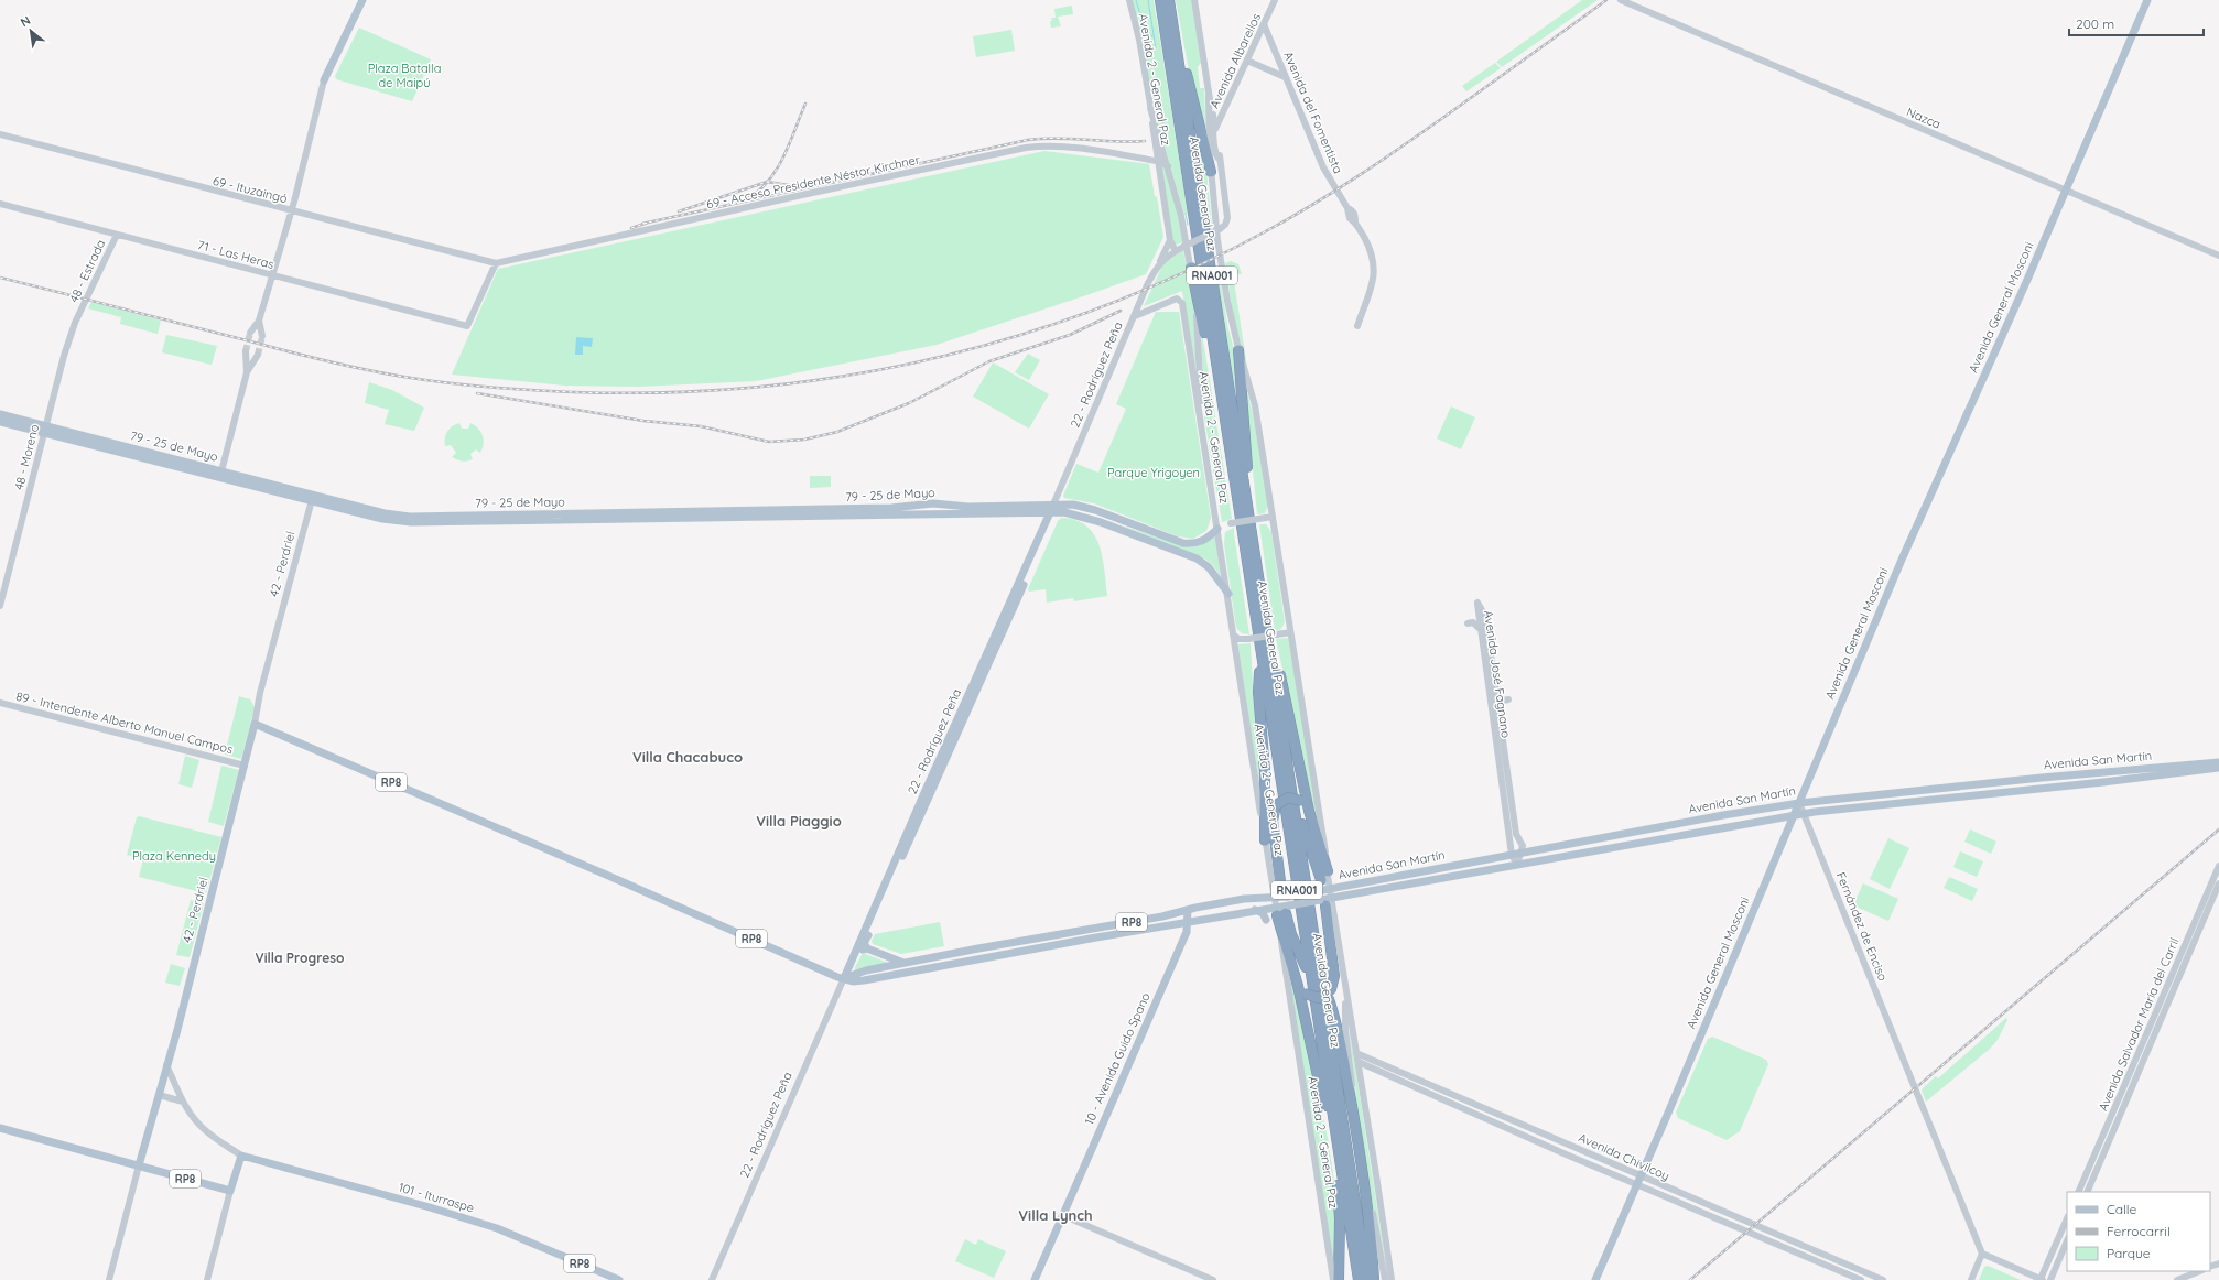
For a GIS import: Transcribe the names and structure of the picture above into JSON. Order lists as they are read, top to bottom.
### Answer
{
  "streets": {
    "highway": ["Avenida General Paz", "RNA001"],
    "main road": [
      "Avenida General Mosconi",
      "22 - Rodríguez Peña",
      "79 - 25 de Mayo",
      "42 - Perdriel",
      "Avenida San Martín",
      "RP8",
      "10 - Avenida Guido Spano",
      "101 - Iturraspe"
    ],
    "street": [
      "Avenida Albarellos",
      "Avenida 2 - General Paz",
      "Avenida del Fomentista",
      "Nazca",
      "69 - Acceso Presidente Néstor Kirchner",
      "69 - Ituzaingó",
      "71 - Las Heras",
      "48 - Estrada",
      "48 - Moreno",
      "Avenida José Fagnano",
      "89 - Intendente Alberto Manuel Campos",
      "Fernández de Enciso",
      "Avenida Salvador María del Carril",
      "Avenida Chivilcoy"
    ]
  },
  "crossings": [
    ["Avenida Albarellos", "Avenida del Fomentista"],
    ["Avenida Albarellos", "Avenida General Paz"],
    ["Avenida 2 - General Paz", "69 - Acceso Presidente Néstor Kirchner"],
    ["Avenida 2 - General Paz", "Avenida General Paz"],
    ["Avenida 2 - General Paz", "22 - Rodríguez Peña"],
    ["Avenida 2 - General Paz", "Avenida San Martín"],
    ["Avenida 2 - General Paz", "RP8"],
    ["Nazca", "Avenida General Mosconi"],
    ["69 - Acceso Presidente Néstor Kirchner", "69 - Ituzaingó"],
    ["69 - Acceso Presidente Néstor Kirchner", "71 - Las Heras"],
    ["69 - Ituzaingó", "71 - Las Heras"],
    ["Avenida General Paz", "22 - Rodríguez Peña"],
    ["Avenida General Paz", "Avenida San Martín"],
    ["Avenida General Paz", "Avenida Chivilcoy"],
    ["71 - Las Heras", "48 - Estrada"],
    ["48 - Estrada", "48 - Moreno"],
    ["Avenida General Mosconi", "Avenida San Martín"],
    ["Avenida General Mosconi", "Fernández de Enciso"],
    ["Avenida General Mosconi", "Avenida Chivilcoy"],
    ["22 - Rodríguez Peña", "79 - 25 de Mayo"],
    ["22 - Rodríguez Peña", "RP8"],
    ["79 - 25 de Mayo", "48 - Moreno"],
    ["79 - 25 de Mayo", "42 - Perdriel"],
    ["42 - Perdriel", "89 - Intendente Alberto Manuel Campos"],
    ["42 - Perdriel", "RP8"],
    ["Avenida José Fagnano", "Avenida San Martín"],
    ["Avenida San Martín", "RP8"],
    ["Avenida San Martín", "Fernández de Enciso"],
    ["RP8", "10 - Avenida Guido Spano"]
  ],
  "districts": [
    "Villa Chacabuco",
    "Villa Piaggio",
    "Villa Progreso",
    "Villa Lynch"
  ],
  "parks": ["Plaza Batalla de Maipú", "Parque Yrigoyen", "Plaza Kennedy"],
  "legend": ["Calle", "Ferrocarril", "Parque"],
  "scale_bar": "200 m",
  "north": "top left"
}
